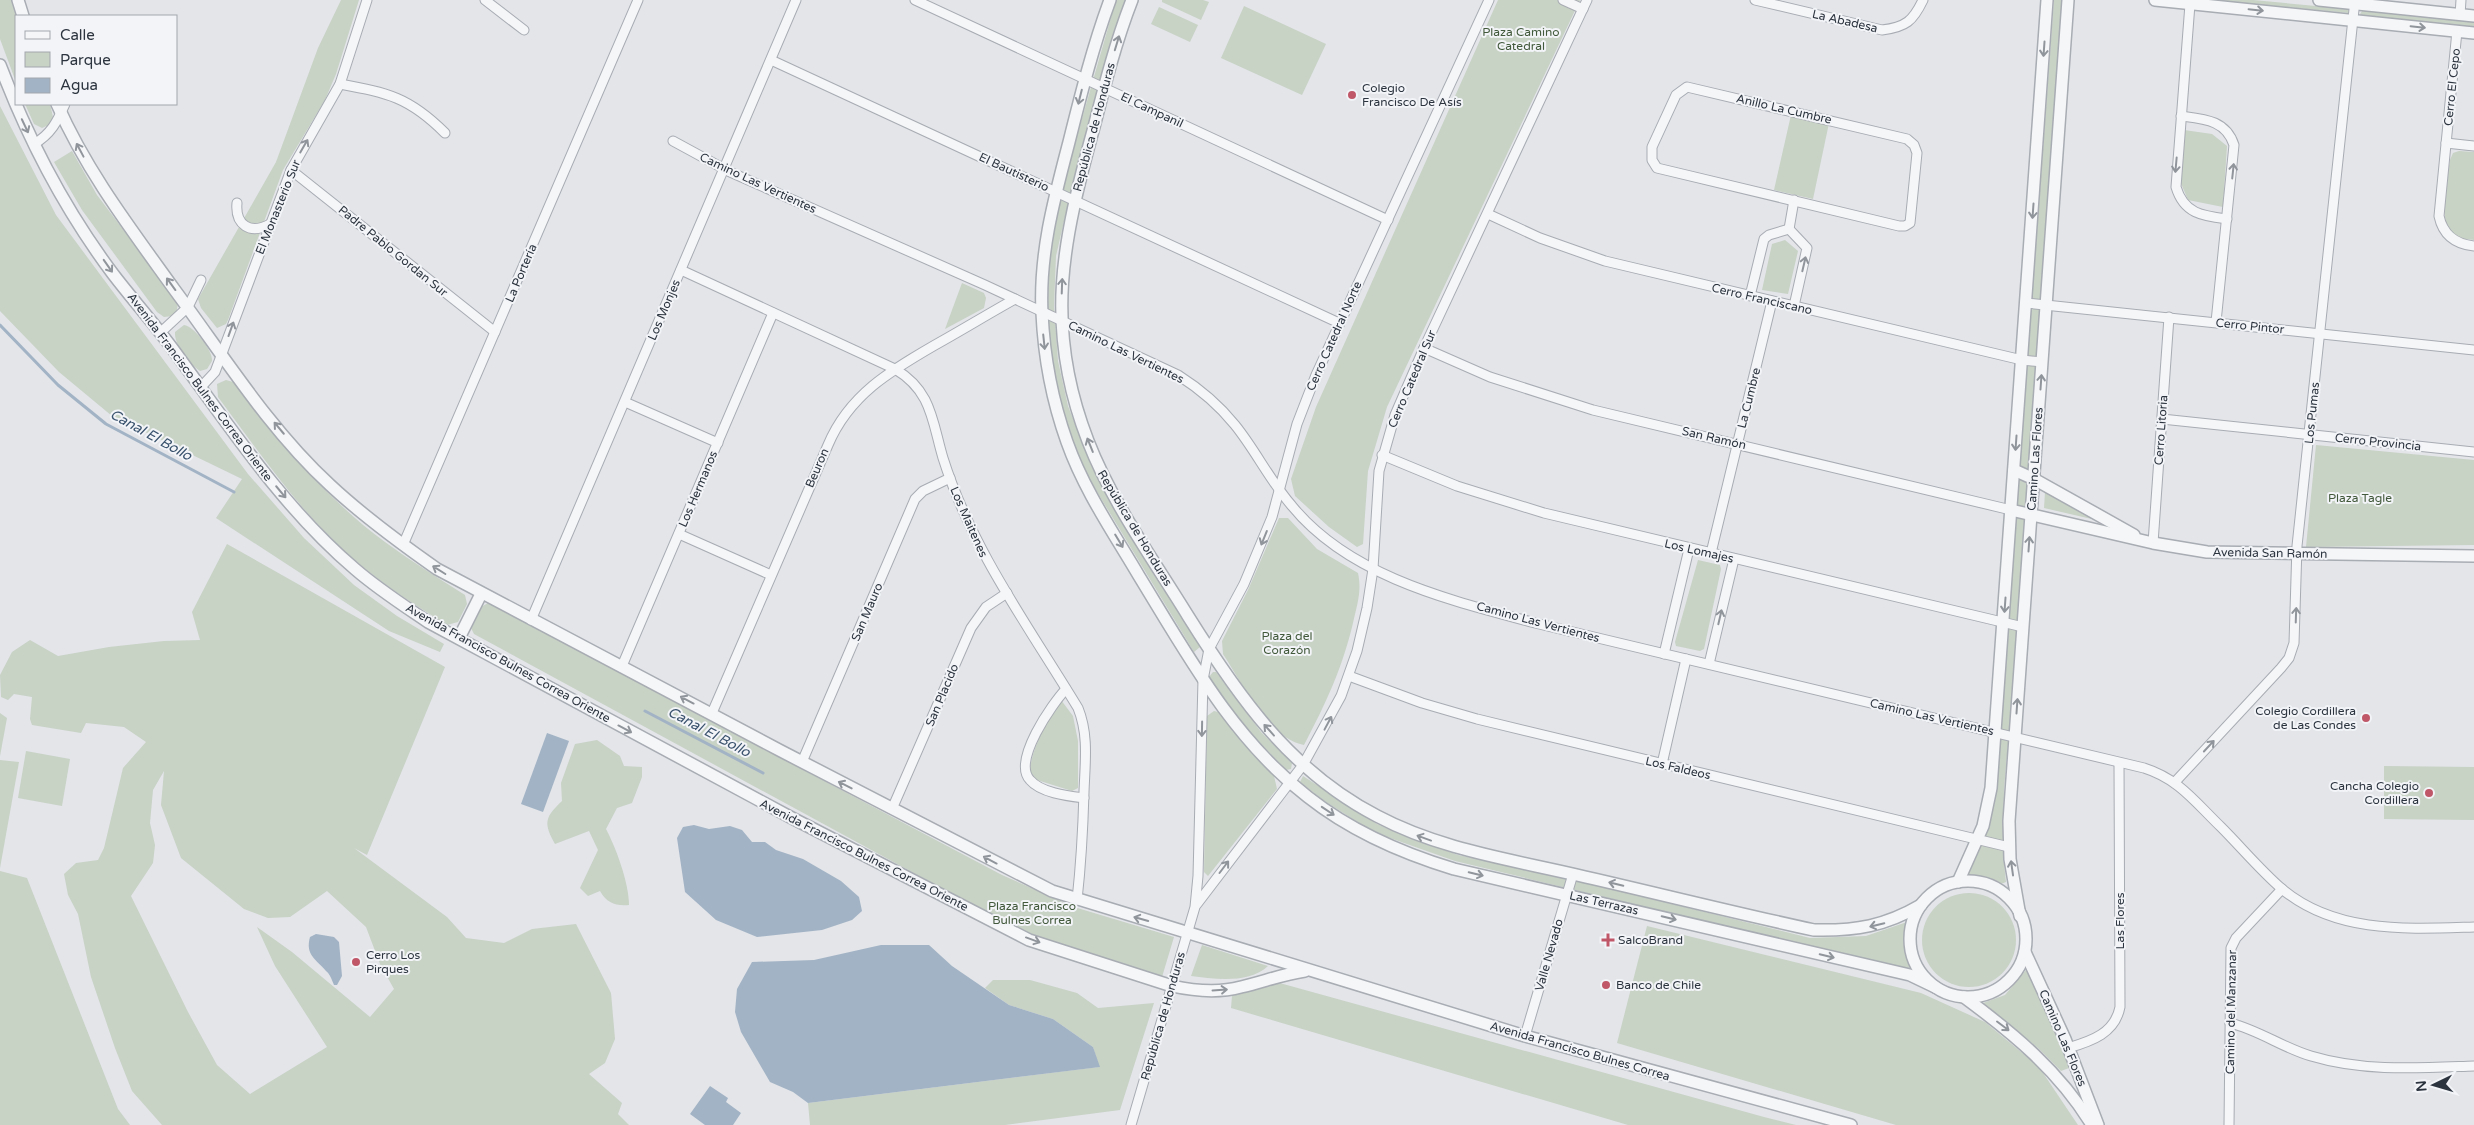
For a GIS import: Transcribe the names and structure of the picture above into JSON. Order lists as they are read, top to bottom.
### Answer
{
  "streets": {
    "street": [
      "La Abadesa",
      "Cerro El Cepo",
      "Anillo La Cumbre",
      "El Campanil",
      "República de Honduras",
      "El Bautisterio",
      "Camino Las Vertientes",
      "El Monasterio Sur",
      "Padre Pablo Gordan Sur",
      "La Portería",
      "Cerro Franciscano",
      "Los Monjes",
      "Cerro Pintor",
      "Cerro Catedral Norte",
      "Cerro Catedral Sur",
      "Avenida Francisco Bulnes Correa Oriente",
      "La Cumbre",
      "Los Pumas",
      "Cerro Litoria",
      "San Ramón",
      "Cerro Provincia",
      "Camino Las Flores",
      "Beuron",
      "Los Hermanos",
      "Los Maitenes",
      "Los Lomajes",
      "Avenida San Ramón",
      "San Mauro",
      "San Placido",
      "Los Faldeos",
      "Las Terrazas",
      "Las Flores",
      "Valle Nevado",
      "Camino del Manzanar",
      "Avenida Francisco Bulnes Correa"
    ]
  },
  "crossings": [
    ["El Campanil", "República de Honduras"],
    ["El Campanil", "Cerro Catedral Norte"],
    ["República de Honduras", "El Bautisterio"],
    ["República de Honduras", "Camino Las Vertientes"],
    ["República de Honduras", "Cerro Catedral Norte"],
    ["República de Honduras", "Cerro Catedral Sur"],
    ["República de Honduras", "Avenida Francisco Bulnes Correa Oriente"],
    ["República de Honduras", "Las Terrazas"],
    ["República de Honduras", "Avenida Francisco Bulnes Correa"],
    ["El Bautisterio", "Los Monjes"],
    ["El Bautisterio", "Cerro Catedral Norte"],
    ["Camino Las Vertientes", "Los Monjes"],
    ["Camino Las Vertientes", "Cerro Catedral Norte"],
    ["Camino Las Vertientes", "Cerro Catedral Sur"],
    ["Camino Las Vertientes", "Los Pumas"],
    ["Camino Las Vertientes", "Camino Las Flores"],
    ["Camino Las Vertientes", "Beuron"],
    ["Camino Las Vertientes", "Las Flores"],
    ["Camino Las Vertientes", "Camino del Manzanar"],
    ["El Monasterio Sur", "Padre Pablo Gordan Sur"],
    ["El Monasterio Sur", "Avenida Francisco Bulnes Correa Oriente"],
    ["Padre Pablo Gordan Sur", "La Portería"],
    ["Cerro Franciscano", "Cerro Catedral Sur"],
    ["Cerro Franciscano", "La Cumbre"],
    ["Cerro Franciscano", "Camino Las Flores"],
    ["Los Monjes", "Los Maitenes"],
    ["Cerro Pintor", "Los Pumas"],
    ["Cerro Pintor", "Cerro Litoria"],
    ["Cerro Pintor", "Camino Las Flores"],
    ["Cerro Catedral Sur", "San Ramón"],
    ["Cerro Catedral Sur", "Los Lomajes"],
    ["Cerro Catedral Sur", "Los Faldeos"],
    ["Cerro Catedral Sur", "Las Terrazas"],
    ["Avenida Francisco Bulnes Correa Oriente", "Avenida Francisco Bulnes Correa"],
    ["La Cumbre", "San Ramón"],
    ["La Cumbre", "Los Lomajes"],
    ["Los Pumas", "Cerro Provincia"],
    ["Los Pumas", "Avenida San Ramón"],
    ["Cerro Litoria", "Cerro Provincia"],
    ["Cerro Litoria", "Avenida San Ramón"],
    ["San Ramón", "Camino Las Flores"],
    ["San Ramón", "Avenida San Ramón"],
    ["Camino Las Flores", "Los Lomajes"],
    ["Camino Las Flores", "Avenida San Ramón"],
    ["Camino Las Flores", "Los Faldeos"],
    ["Camino Las Flores", "Las Terrazas"],
    ["Camino Las Flores", "Las Flores"],
    ["Beuron", "Los Maitenes"],
    ["Los Hermanos", "Los Maitenes"],
    ["Los Maitenes", "San Mauro"],
    ["Los Maitenes", "San Placido"],
    ["Las Terrazas", "Valle Nevado"],
    ["Valle Nevado", "Avenida Francisco Bulnes Correa"]
  ],
  "one_way": ["El Monasterio Sur"],
  "water": ["Canal El Bollo"],
  "parks": [
    "Plaza Camino Catedral",
    "Plaza Tagle",
    "Plaza del Corazón",
    "Plaza Francisco Bulnes Correa"
  ],
  "places": {
    "other": [
      "Colegio Francisco De Asís",
      "Colegio Cordillera de Las Condes",
      "Cancha Colegio Cordillera",
      "Cerro Los Pirques",
      "Banco de Chile"
    ],
    "health": ["SalcoBrand"]
  },
  "legend": ["Calle", "Parque", "Agua"],
  "north": "left"
}
